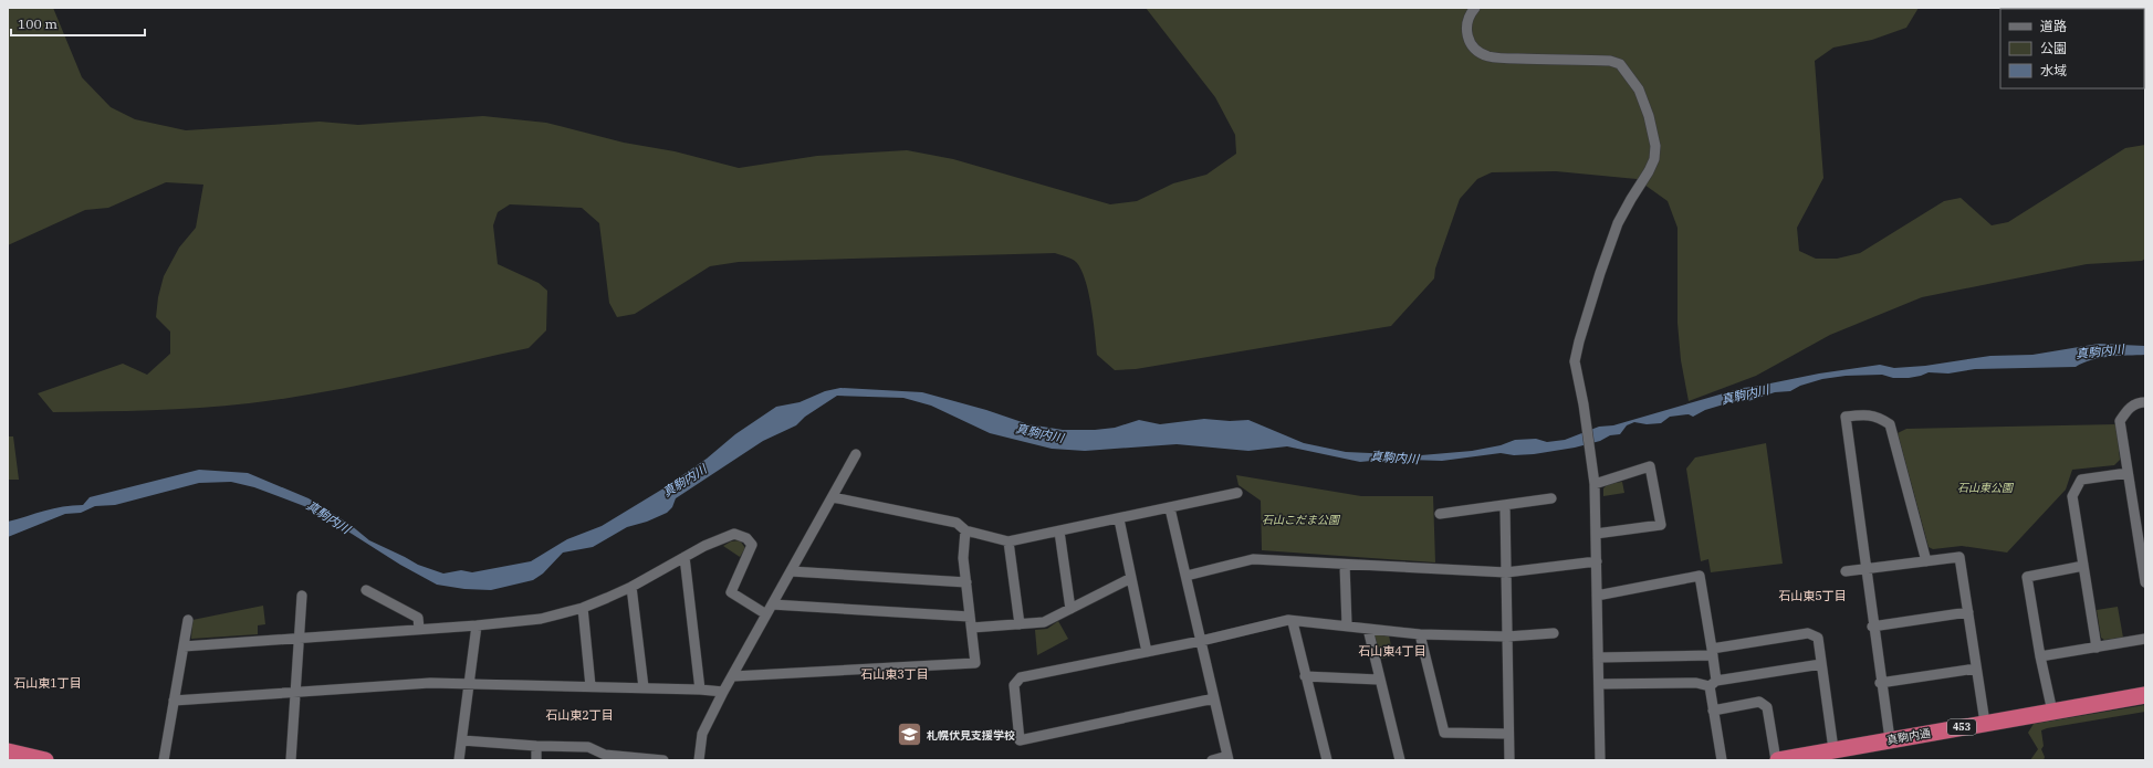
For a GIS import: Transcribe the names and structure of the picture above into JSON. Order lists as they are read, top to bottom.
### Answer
{
  "streets": {
    "highway": ["453", "真駒内通"]
  },
  "districts": [
    "石山東5丁目",
    "石山東4丁目",
    "石山東3丁目",
    "石山東1丁目",
    "石山東2丁目"
  ],
  "water": ["真駒内川"],
  "parks": ["石山東公園", "石山こだま公園"],
  "places": {
    "school or university": ["札幌伏見支援学校"]
  },
  "legend": ["道路", "公園", "水域"],
  "scale_bar": "100 m"
}
